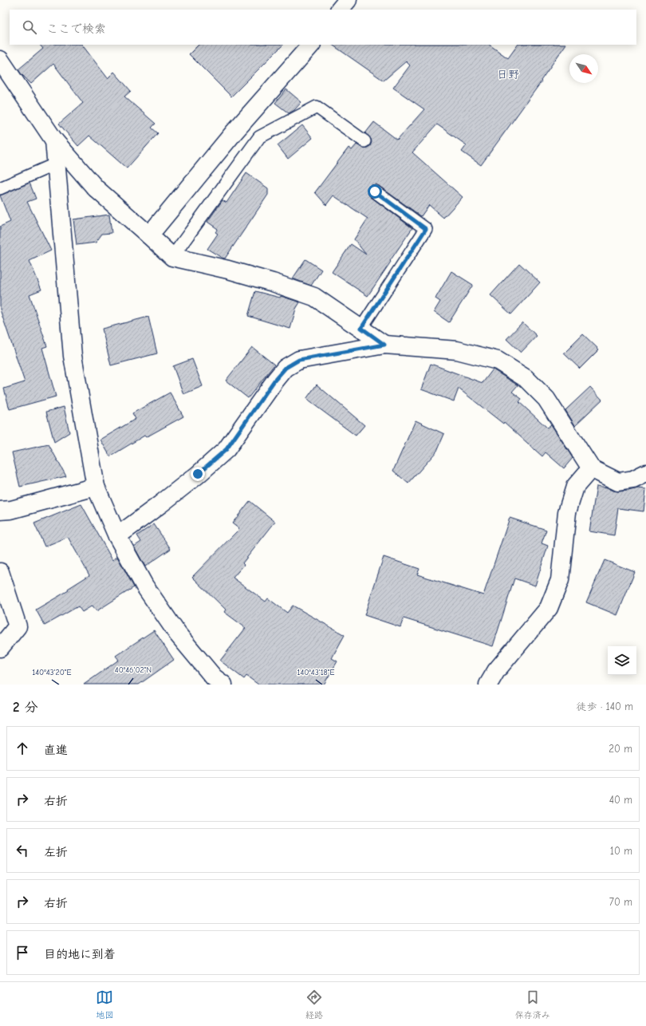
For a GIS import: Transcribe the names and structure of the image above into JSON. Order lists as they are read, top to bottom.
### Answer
{
  "districts": ["日野"],
  "north": "bottom right",
  "page": {
    "search": "ここで検索",
    "heading": ["2 分", "徒歩 · 140 m"],
    "list": [
      ["直進", "20 m"],
      ["右折", "40 m"],
      ["左折", "10 m"],
      ["右折", "70 m"],
      "目的地に到着"
    ],
    "nav": ["地図", "経路", "保存済み"]
  },
  "coordinates": ["40°46'02\"N", "140°43'20\"E", "140°43'18\"E"]
}
